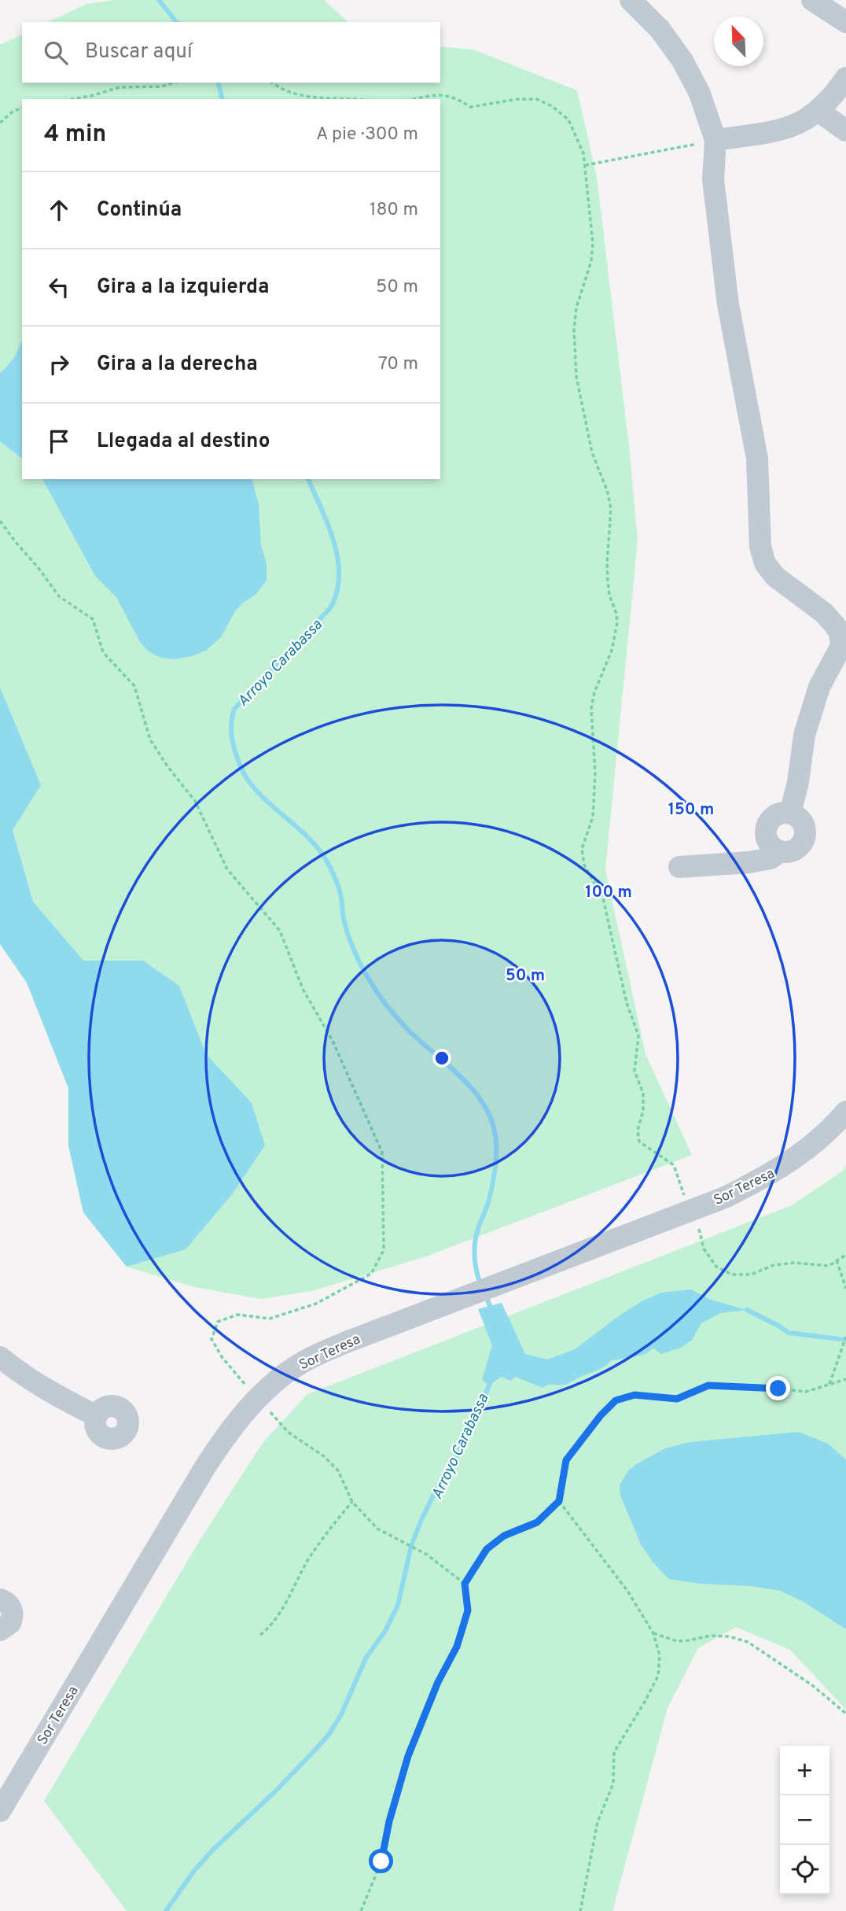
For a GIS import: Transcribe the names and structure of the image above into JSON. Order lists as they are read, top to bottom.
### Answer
{
  "streets": {
    "street": ["Sor Teresa"]
  },
  "water": ["Arroyo Carabassa"],
  "north": "top left",
  "page": {
    "search": "Buscar aquí",
    "heading": ["4 min", "A pie · 300 m"],
    "list": [
      ["Continúa", "180 m"],
      ["Gira a la izquierda", "50 m"],
      ["Gira a la derecha", "70 m"],
      "Llegada al destino"
    ],
    "map_buttons": ["+", "−"]
  },
  "rings": ["150 m", "100 m", "50 m"]
}
